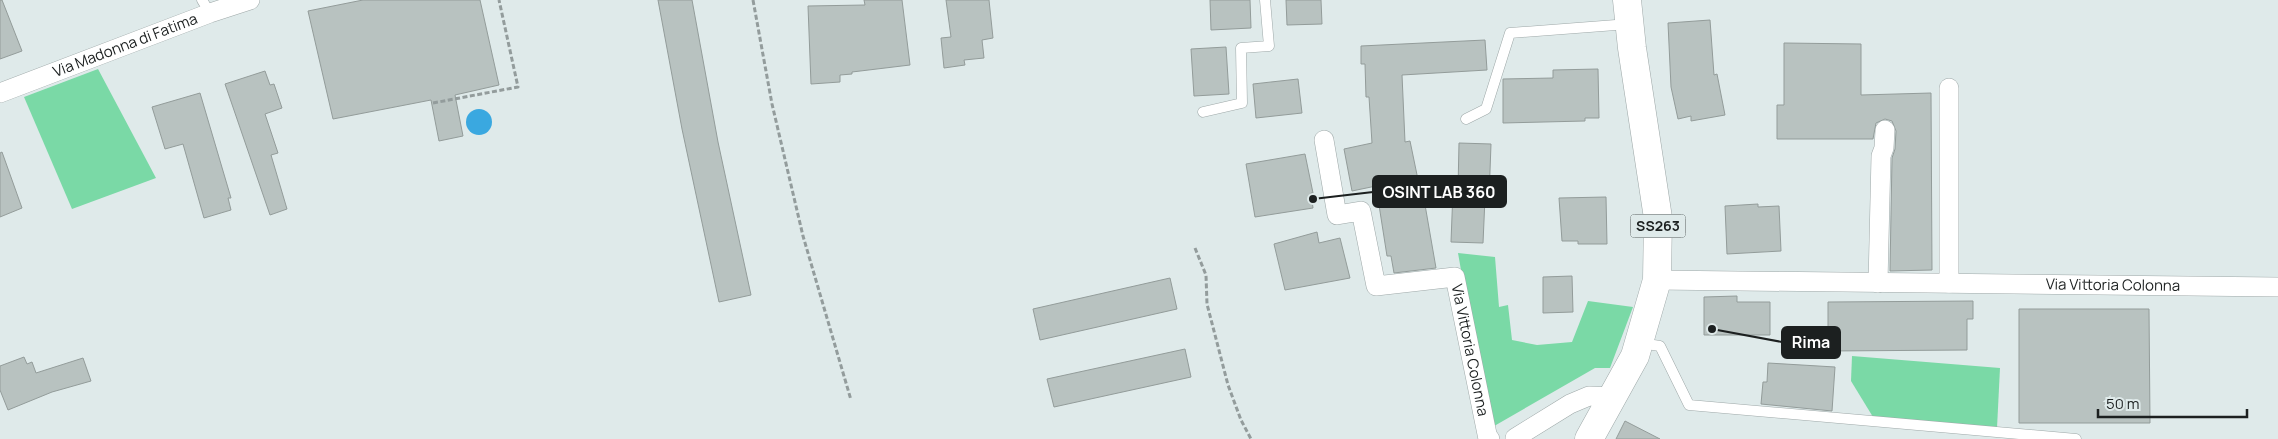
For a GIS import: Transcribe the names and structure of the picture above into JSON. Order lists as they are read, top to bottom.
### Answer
{
  "streets": {
    "main road": ["SS263"],
    "street": ["Via Madonna di Fatima", "Via Vittoria Colonna"]
  },
  "crossings": [
    ["SS263", "Via Vittoria Colonna"]
  ],
  "places": ["OSINT LAB 360", "Rima"],
  "scale_bar": "50 m"
}
